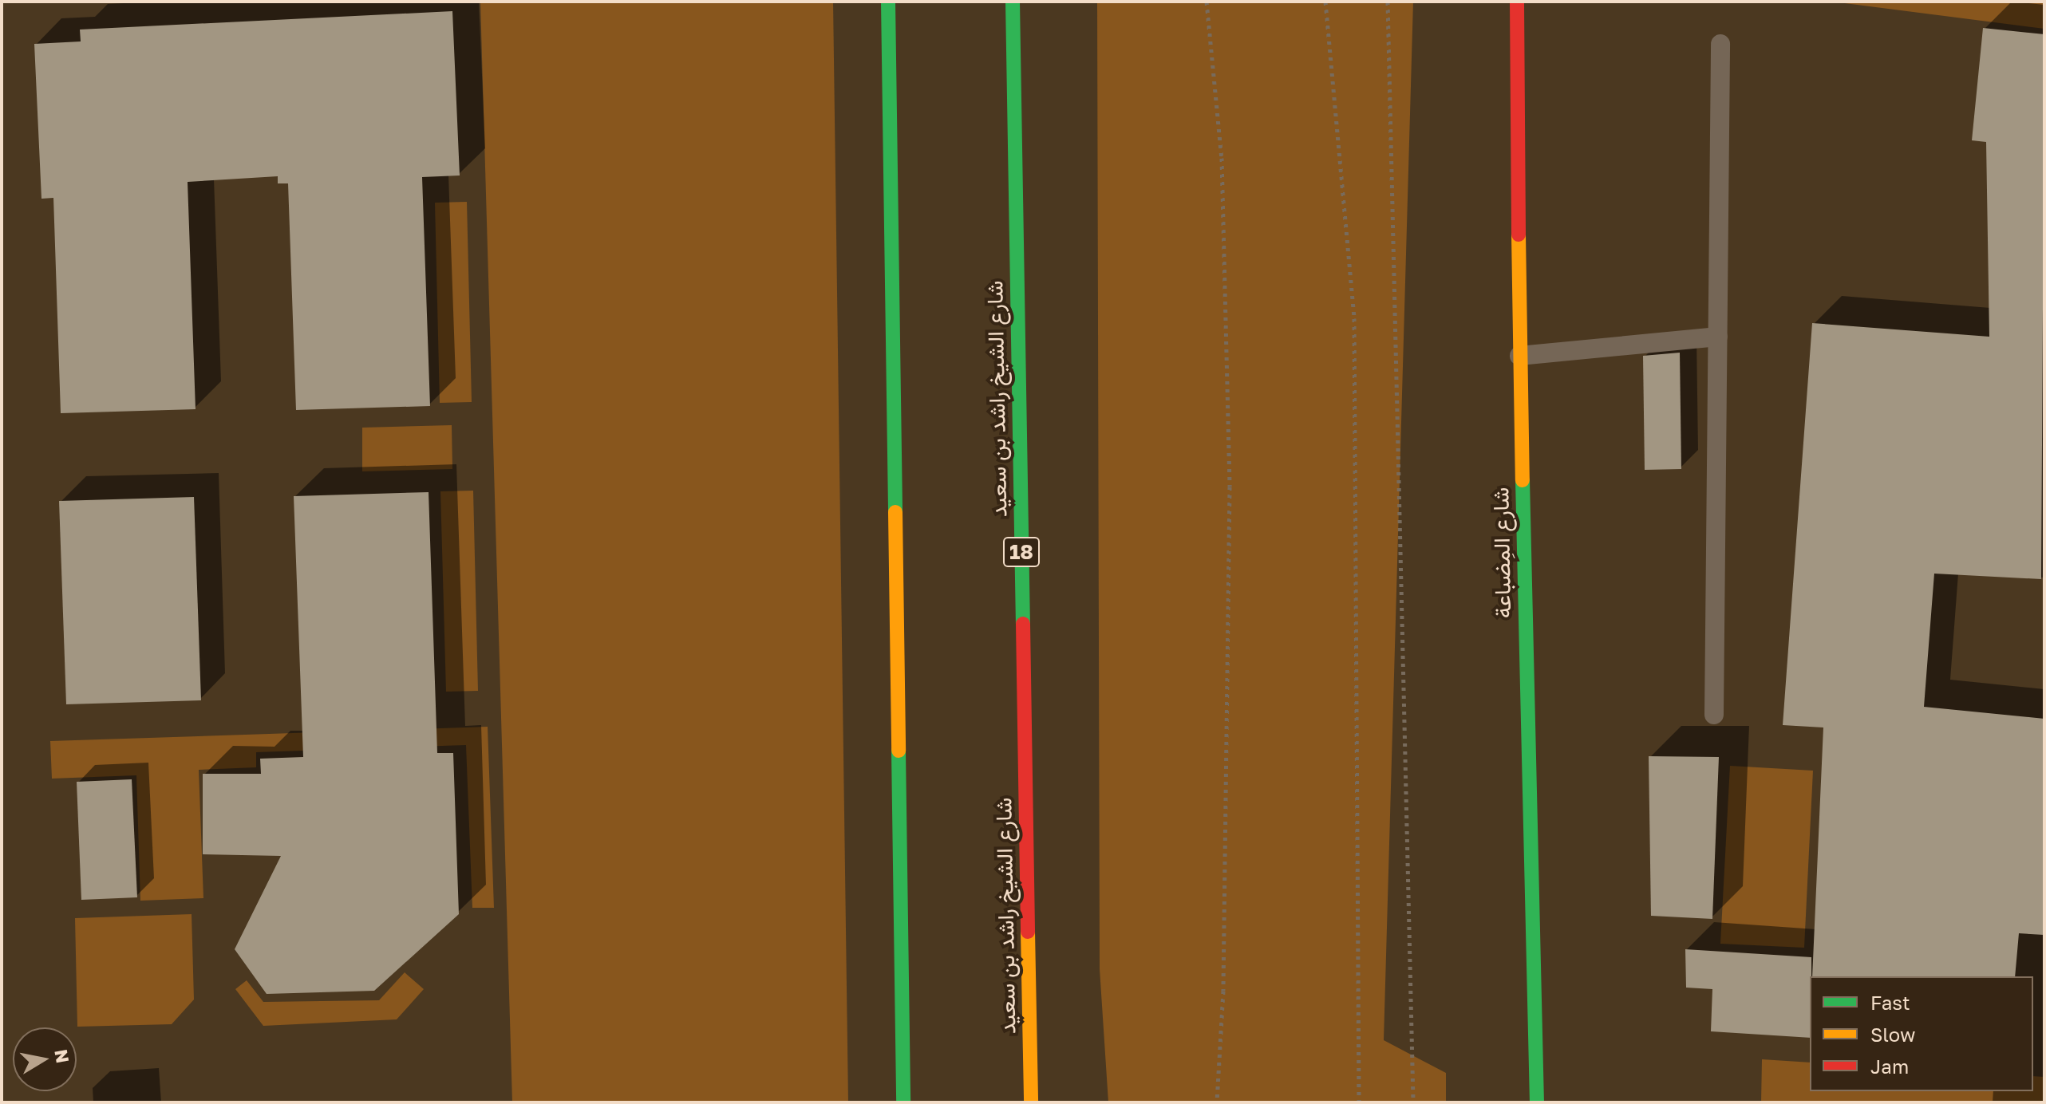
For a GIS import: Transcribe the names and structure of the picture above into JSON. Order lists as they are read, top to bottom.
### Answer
{
  "streets": {
    "main road": ["شارع الشيخ راشد بن سعيد", "18", "شارع المِضباعة"]
  },
  "legend": ["Fast", "Slow", "Jam"],
  "north": "right"
}
